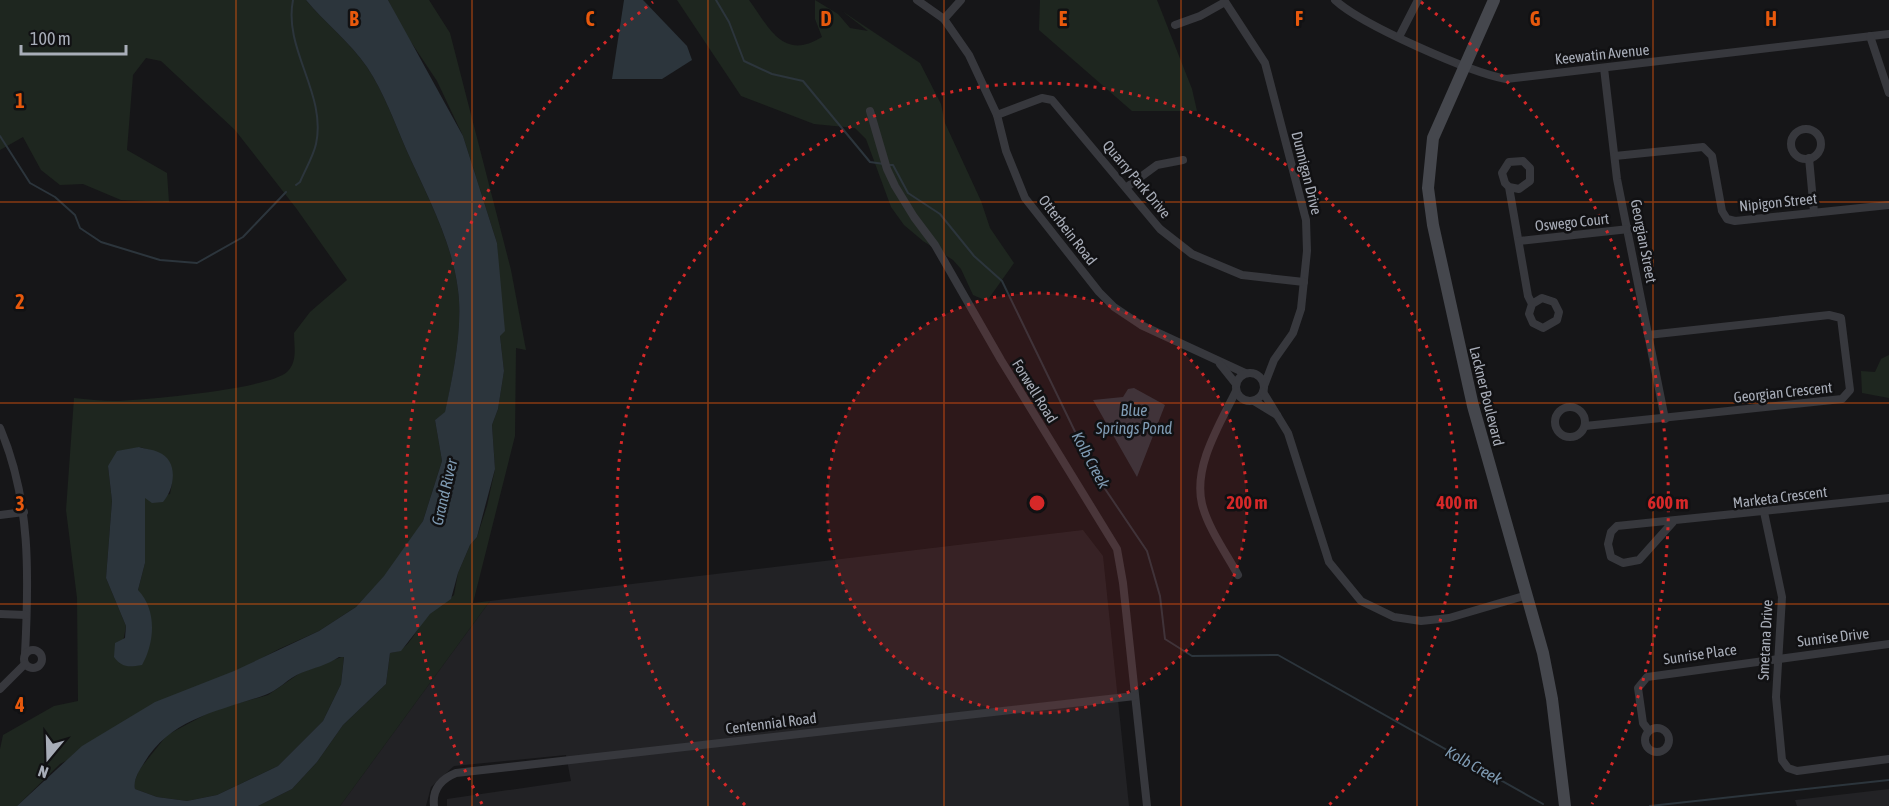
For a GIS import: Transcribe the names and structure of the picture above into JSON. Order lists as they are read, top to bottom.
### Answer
{
  "streets": {
    "main road": ["Lackner Boulevard"],
    "street": [
      "Keewatin Avenue",
      "Dunnigan Drive",
      "Quarry Park Drive",
      "Nipigon Street",
      "Oswego Court",
      "Otterbein Road",
      "Georgian Street",
      "Forwell Road",
      "Georgian Crescent",
      "Marketa Crescent",
      "Sunrise Drive",
      "Smetana Drive",
      "Sunrise Place",
      "Centennial Road"
    ]
  },
  "crossings": [
    ["Keewatin Avenue", "Georgian Street"],
    ["Keewatin Avenue", "Lackner Boulevard"],
    ["Dunnigan Drive", "Quarry Park Drive"],
    ["Dunnigan Drive", "Otterbein Road"],
    ["Quarry Park Drive", "Otterbein Road"],
    ["Nipigon Street", "Georgian Street"],
    ["Oswego Court", "Georgian Street"],
    ["Otterbein Road", "Lackner Boulevard"],
    ["Georgian Street", "Georgian Crescent"],
    ["Forwell Road", "Centennial Road"],
    ["Marketa Crescent", "Smetana Drive"],
    ["Sunrise Drive", "Smetana Drive"],
    ["Sunrise Drive", "Sunrise Place"],
    ["Smetana Drive", "Sunrise Place"]
  ],
  "water": ["Blue Springs Pond", "Kolb Creek", "Grand River"],
  "scale_bar": "100 m",
  "north": "bottom",
  "grid": {
    "columns": [
      "B",
      "C",
      "D",
      "E",
      "F",
      "G",
      "H"
    ],
    "rows": [
      "1",
      "2",
      "3",
      "4"
    ]
  },
  "rings": ["200 m", "400 m", "600 m"]
}
